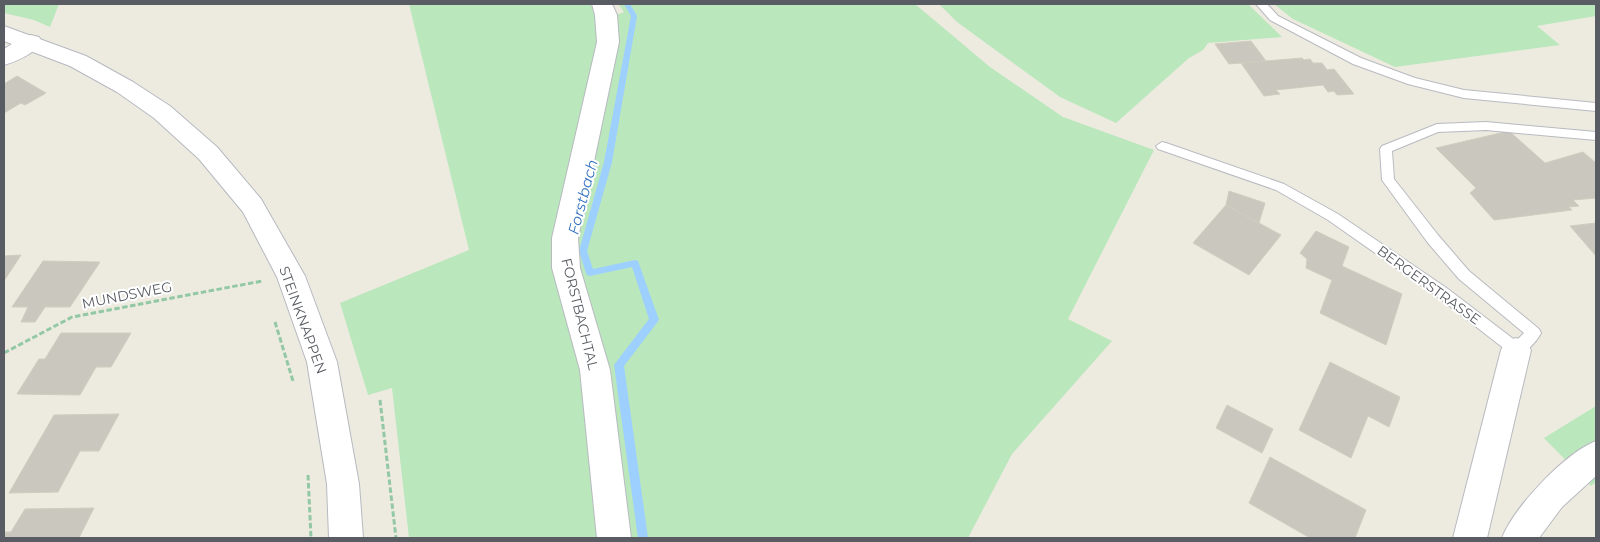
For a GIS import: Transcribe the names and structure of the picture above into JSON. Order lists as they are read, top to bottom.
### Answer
{
  "streets": {
    "street": ["FORSTBACHTAL", "STEINKNAPPEN"],
    "lane": ["BERGERSTRASSE"],
    "path": ["MUNDSWEG"]
  },
  "water": ["Forstbach"]
}
